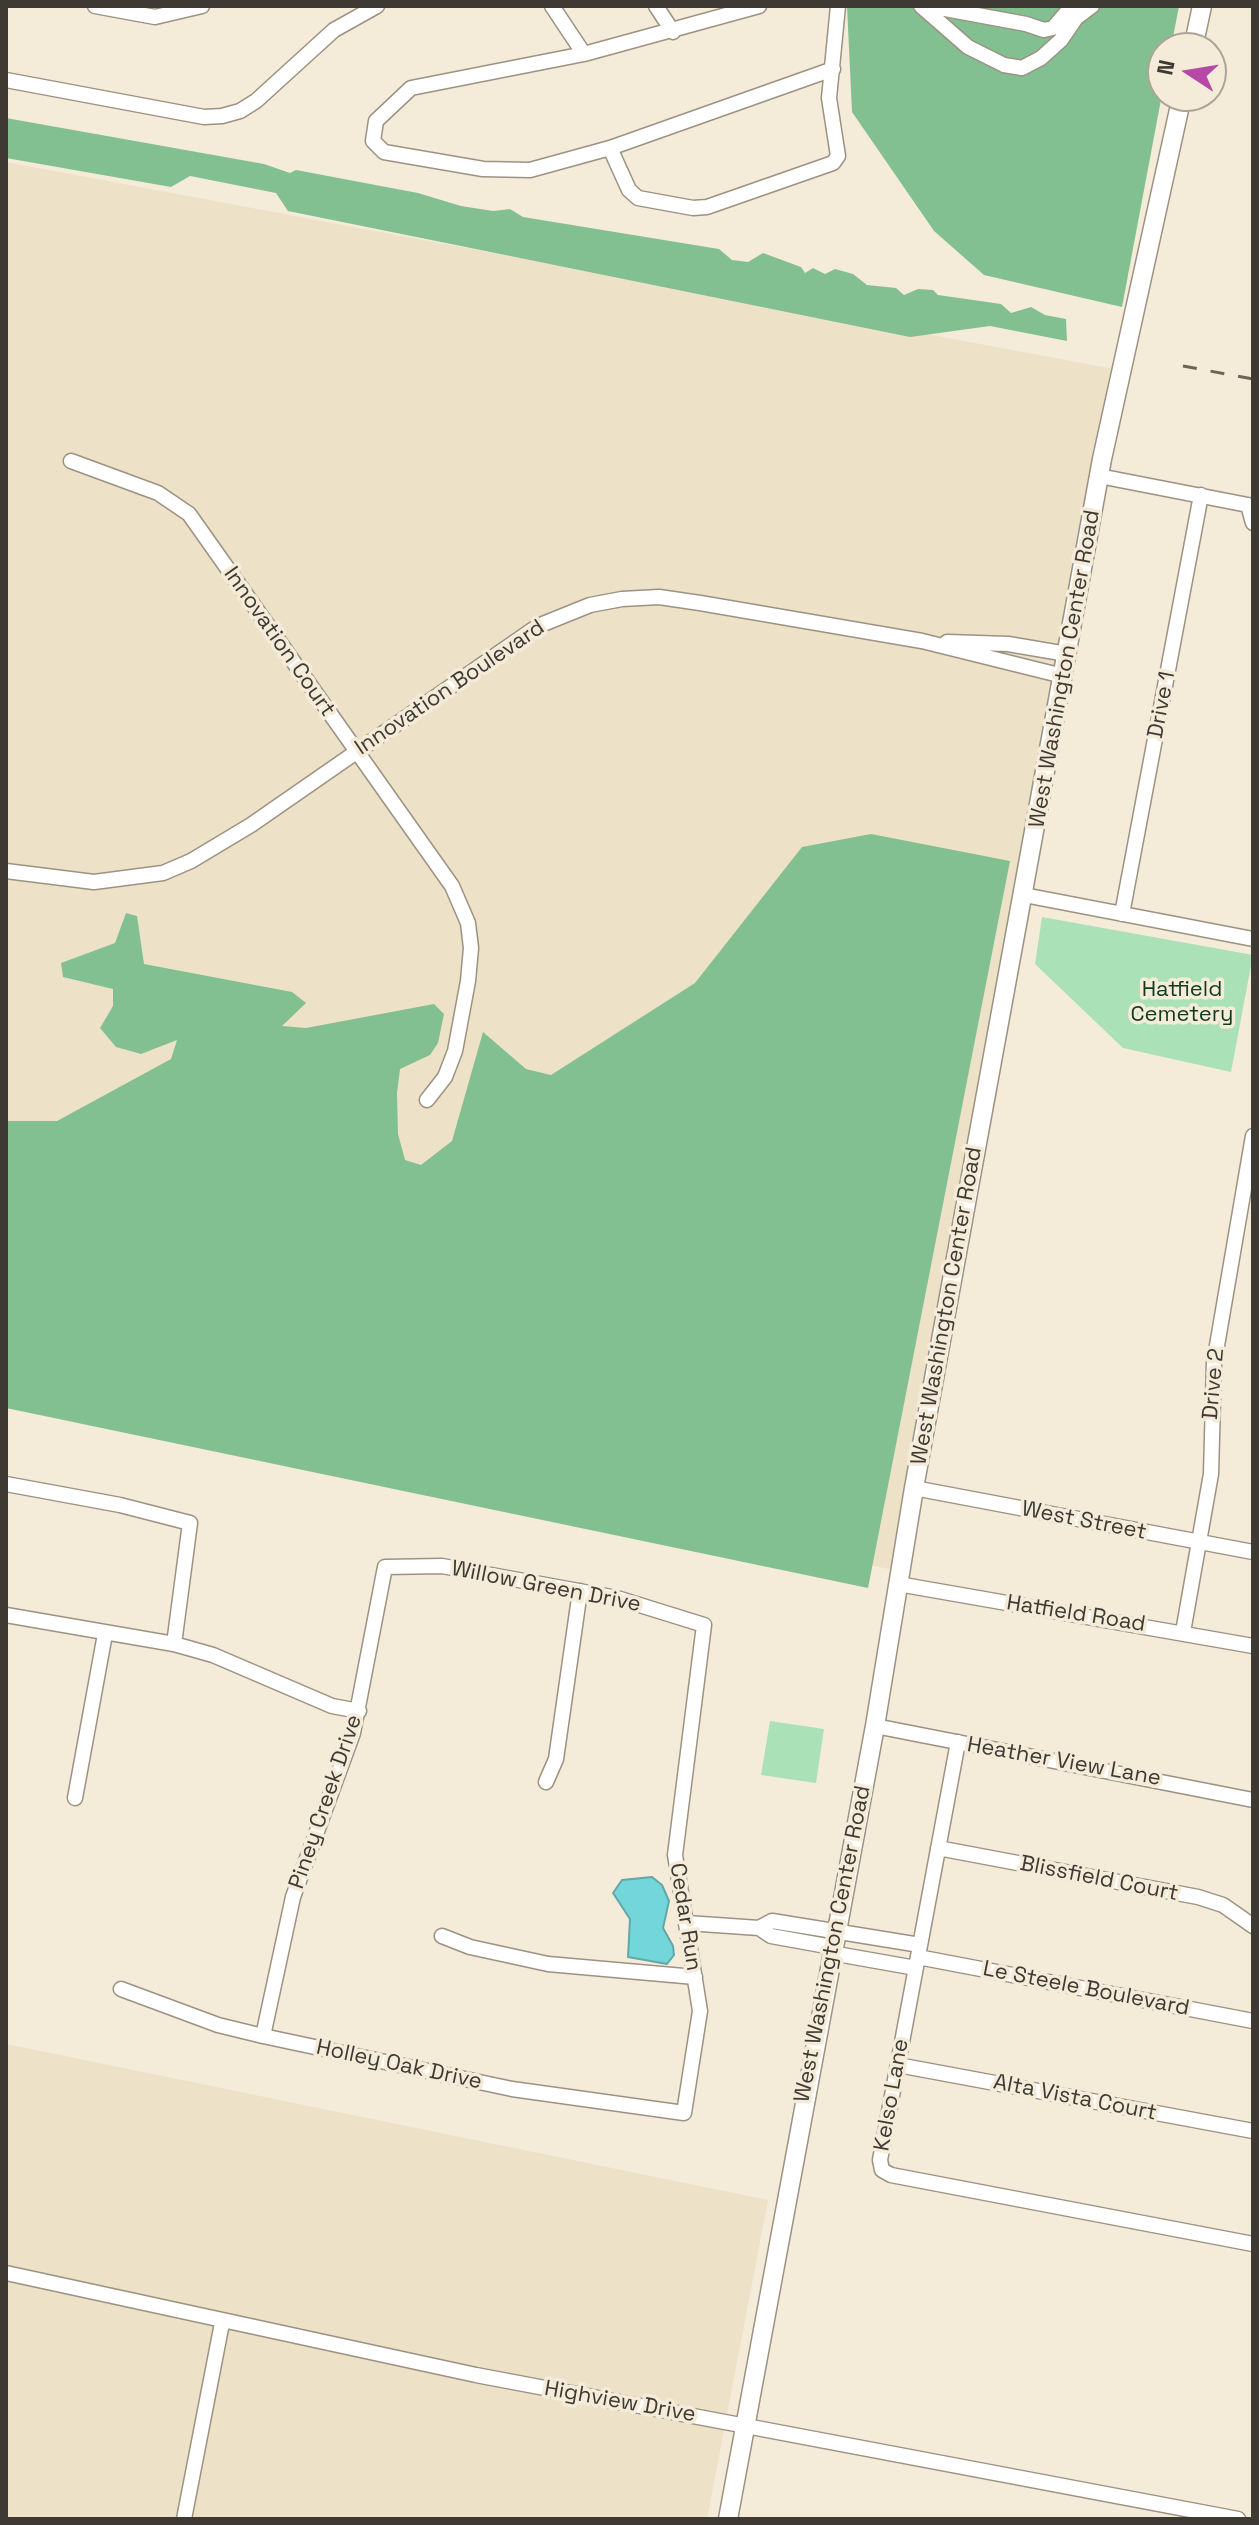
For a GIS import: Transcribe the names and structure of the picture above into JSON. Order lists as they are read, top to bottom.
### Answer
{
  "streets": {
    "main road": ["West Washington Center Road"],
    "street": [
      "Innovation Court",
      "Innovation Boulevard",
      "Drive 1",
      "Drive 2",
      "West Street",
      "Willow Green Drive",
      "Hatfield Road",
      "Heather View Lane",
      "Piney Creek Drive",
      "Blissfield Court",
      "Cedar Run",
      "Le Steele Boulevard",
      "Holley Oak Drive",
      "Kelso Lane",
      "Alta Vista Court",
      "Highview Drive"
    ]
  },
  "crossings": [
    ["Innovation Court", "Innovation Boulevard"],
    ["West Washington Center Road", "Innovation Boulevard"],
    ["West Washington Center Road", "West Street"],
    ["West Washington Center Road", "Hatfield Road"],
    ["West Washington Center Road", "Heather View Lane"],
    ["West Washington Center Road", "Le Steele Boulevard"],
    ["West Washington Center Road", "Highview Drive"],
    ["Drive 2", "West Street"],
    ["Drive 2", "Hatfield Road"],
    ["Willow Green Drive", "Piney Creek Drive"],
    ["Willow Green Drive", "Cedar Run"],
    ["Heather View Lane", "Kelso Lane"],
    ["Piney Creek Drive", "Holley Oak Drive"],
    ["Blissfield Court", "Kelso Lane"],
    ["Cedar Run", "Holley Oak Drive"],
    ["Le Steele Boulevard", "Kelso Lane"],
    ["Kelso Lane", "Alta Vista Court"]
  ],
  "parks": ["Hatfield Cemetery"],
  "north": "left"
}
